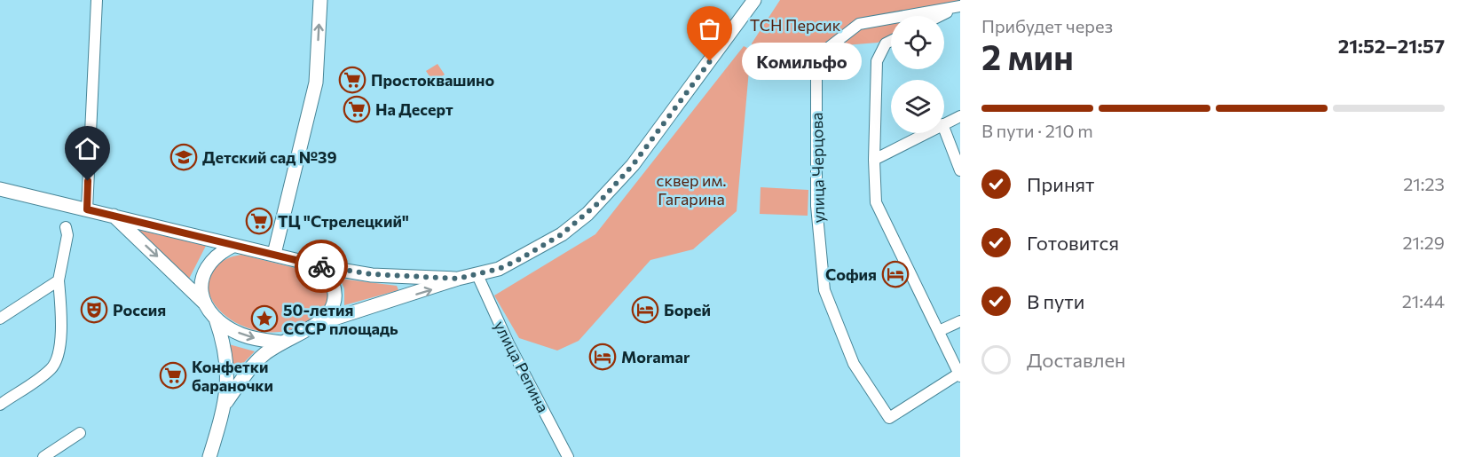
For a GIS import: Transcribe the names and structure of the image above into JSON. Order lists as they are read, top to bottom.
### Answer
{
  "streets": {
    "street": ["улица Черцова", "улица Репина"]
  },
  "parks": ["ТСН Персик", "сквер им. Гагарина"],
  "places": {
    "other": ["Комильфо"],
    "supermarket": [
      "Простоквашино",
      "На Десерт",
      "ТЦ \"Стрелецкий\"",
      "Конфетки бараночки"
    ],
    "school or university": ["Детский сад №39"],
    "hotel": ["София", "Борей", "Moramar"],
    "theatre": ["Россия"],
    "place": ["50-летия СССР площадь"]
  },
  "page": {
    "heading": ["2 мин", "Прибудет через", "21:52–21:57"],
    "bubble": "Комильфо",
    "bar": "В пути · 210 m",
    "list": [
      ["Принят", "21:23"],
      ["Готовится", "21:29"],
      ["В пути", "21:44"],
      "Доставлен"
    ]
  }
}
